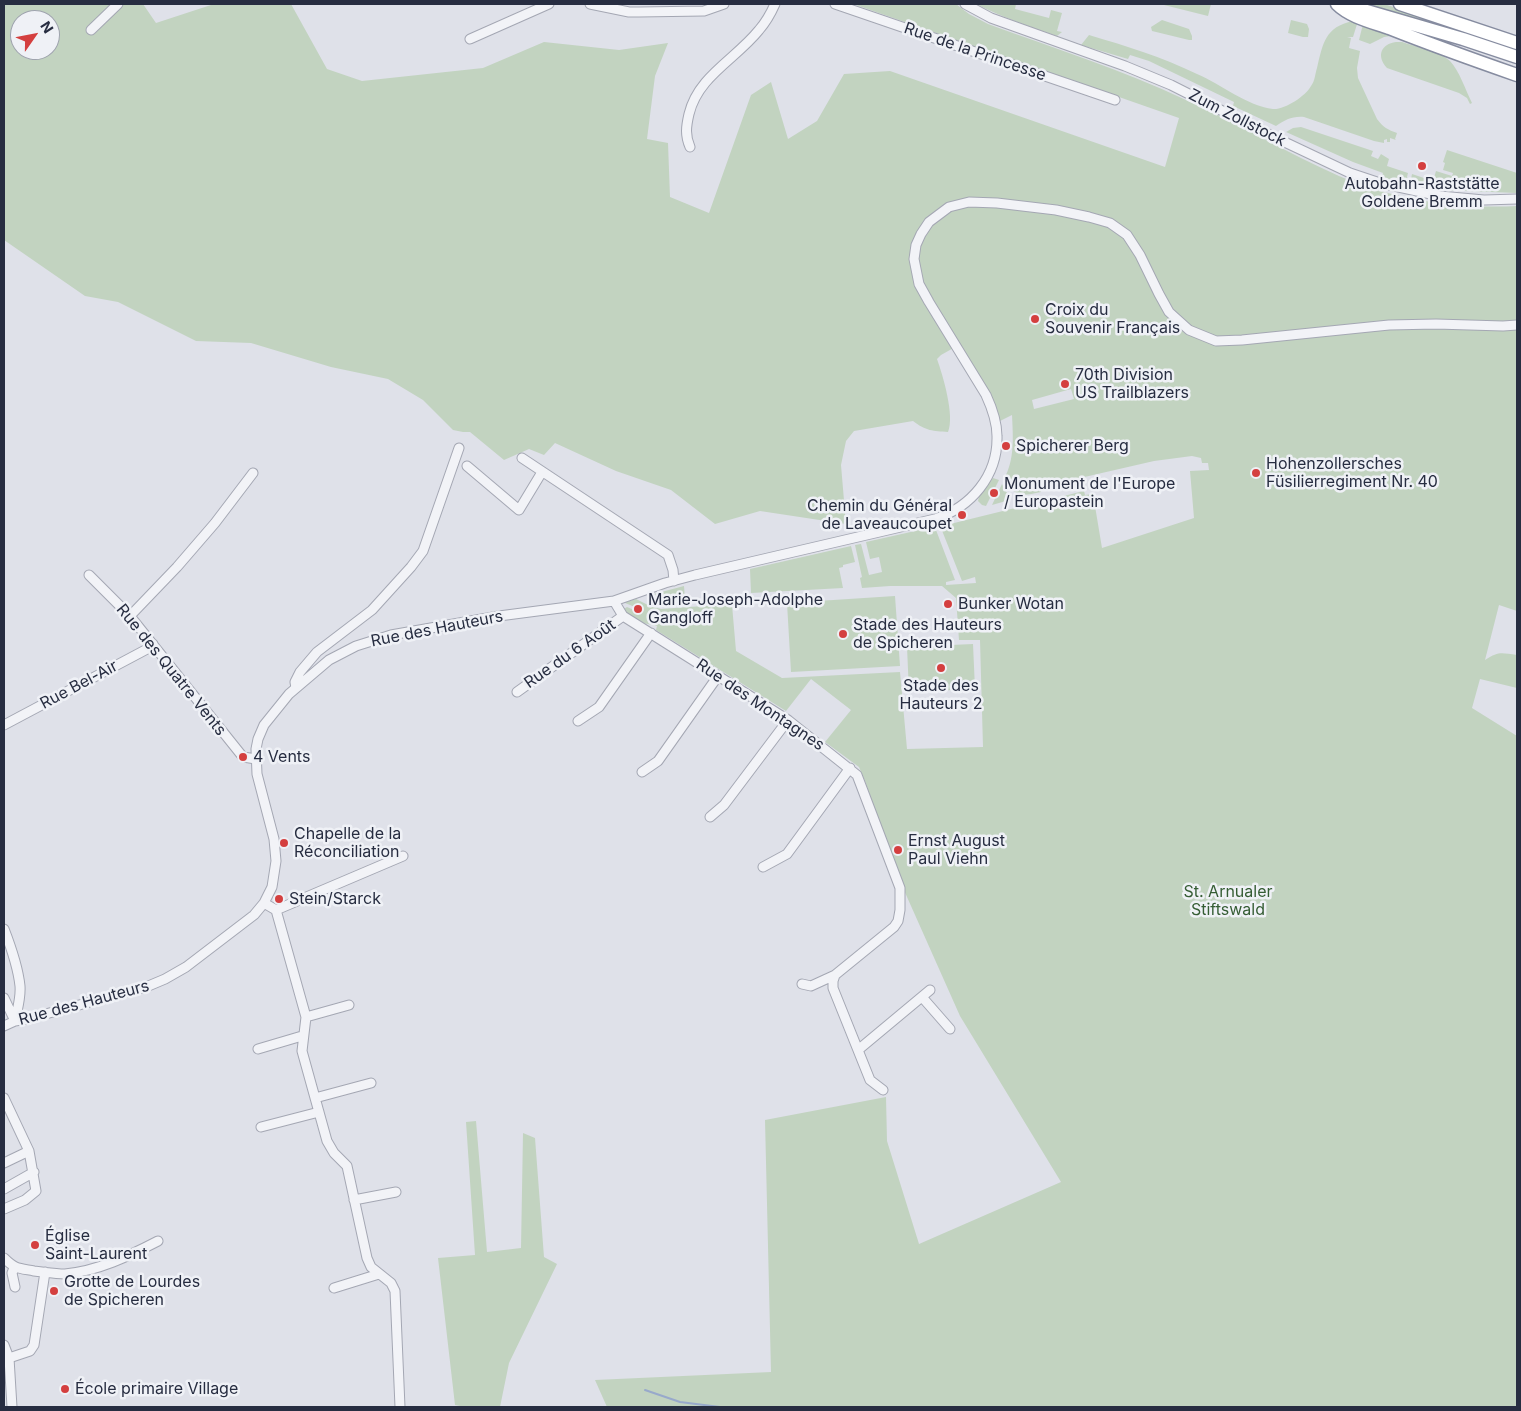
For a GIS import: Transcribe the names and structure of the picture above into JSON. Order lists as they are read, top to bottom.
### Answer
{
  "streets": {
    "street": [
      "Rue de la Princesse",
      "Zum Zollstock",
      "Rue des Hauteurs",
      "Rue du 6 Août",
      "Rue des Quatre Vents",
      "Rue Bel-Air",
      "Rue des Montagnes"
    ]
  },
  "crossings": [
    ["Rue des Hauteurs", "Rue des Quatre Vents"],
    ["Rue des Hauteurs", "Rue des Montagnes"],
    ["Rue du 6 Août", "Rue des Montagnes"],
    ["Rue des Quatre Vents", "Rue Bel-Air"]
  ],
  "parks": ["St. Arnualer Stiftswald"],
  "places": [
    "Autobahn-Raststätte Goldene Bremm",
    "Croix du Souvenir Français",
    "70th Division US Trailblazers",
    "Spicherer Berg",
    "Hohenzollersches Füsilierregiment Nr. 40",
    "Monument de l'Europe / Europastein",
    "Chemin du Général de Laveaucoupet",
    "Bunker Wotan",
    "Marie-Joseph-Adolphe Gangloff",
    "Stade des Hauteurs de Spicheren",
    "Stade des Hauteurs 2",
    "4 Vents",
    "Chapelle de la Réconciliation",
    "Ernst August Paul Viehn",
    "Stein/Starck",
    "Église Saint-Laurent",
    "Grotte de Lourdes de Spicheren",
    "École primaire Village"
  ],
  "north": "top right"
}
